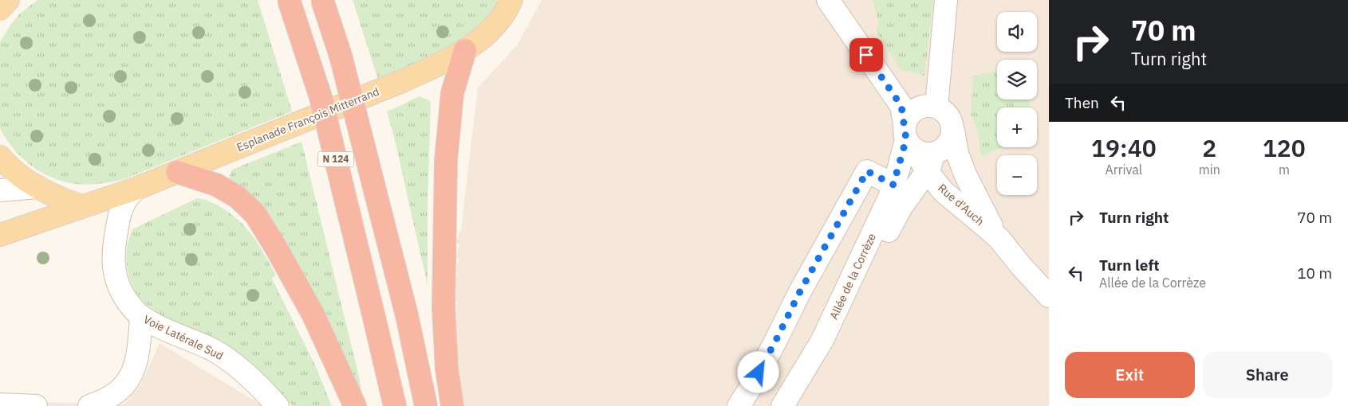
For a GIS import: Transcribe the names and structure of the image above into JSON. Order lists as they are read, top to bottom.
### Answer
{
  "streets": {
    "highway": ["N 124"],
    "main road": ["Esplanade François Mitterrand"],
    "street": ["Rue d'Auch", "Allée de la Corrèze", "Voie Latérale Sud"]
  },
  "crossings": [
    ["Esplanade François Mitterrand", "Voie Latérale Sud"],
    ["Rue d'Auch", "Allée de la Corrèze"]
  ],
  "page": {
    "turn": ["70 m", "Turn right"],
    "map_buttons": ["+", "−"],
    "then": "Then",
    "eta": [
      "19:40",
      "Arrival",
      "2",
      "min",
      "120",
      "m"
    ],
    "list": [
      {
        "name": "Turn right",
        "value": "70 m"
      },
      {
        "name": "Turn left",
        "note": "Allée de la Corrèze",
        "value": "10 m"
      }
    ],
    "buttons": ["Exit", "Share"]
  }
}
